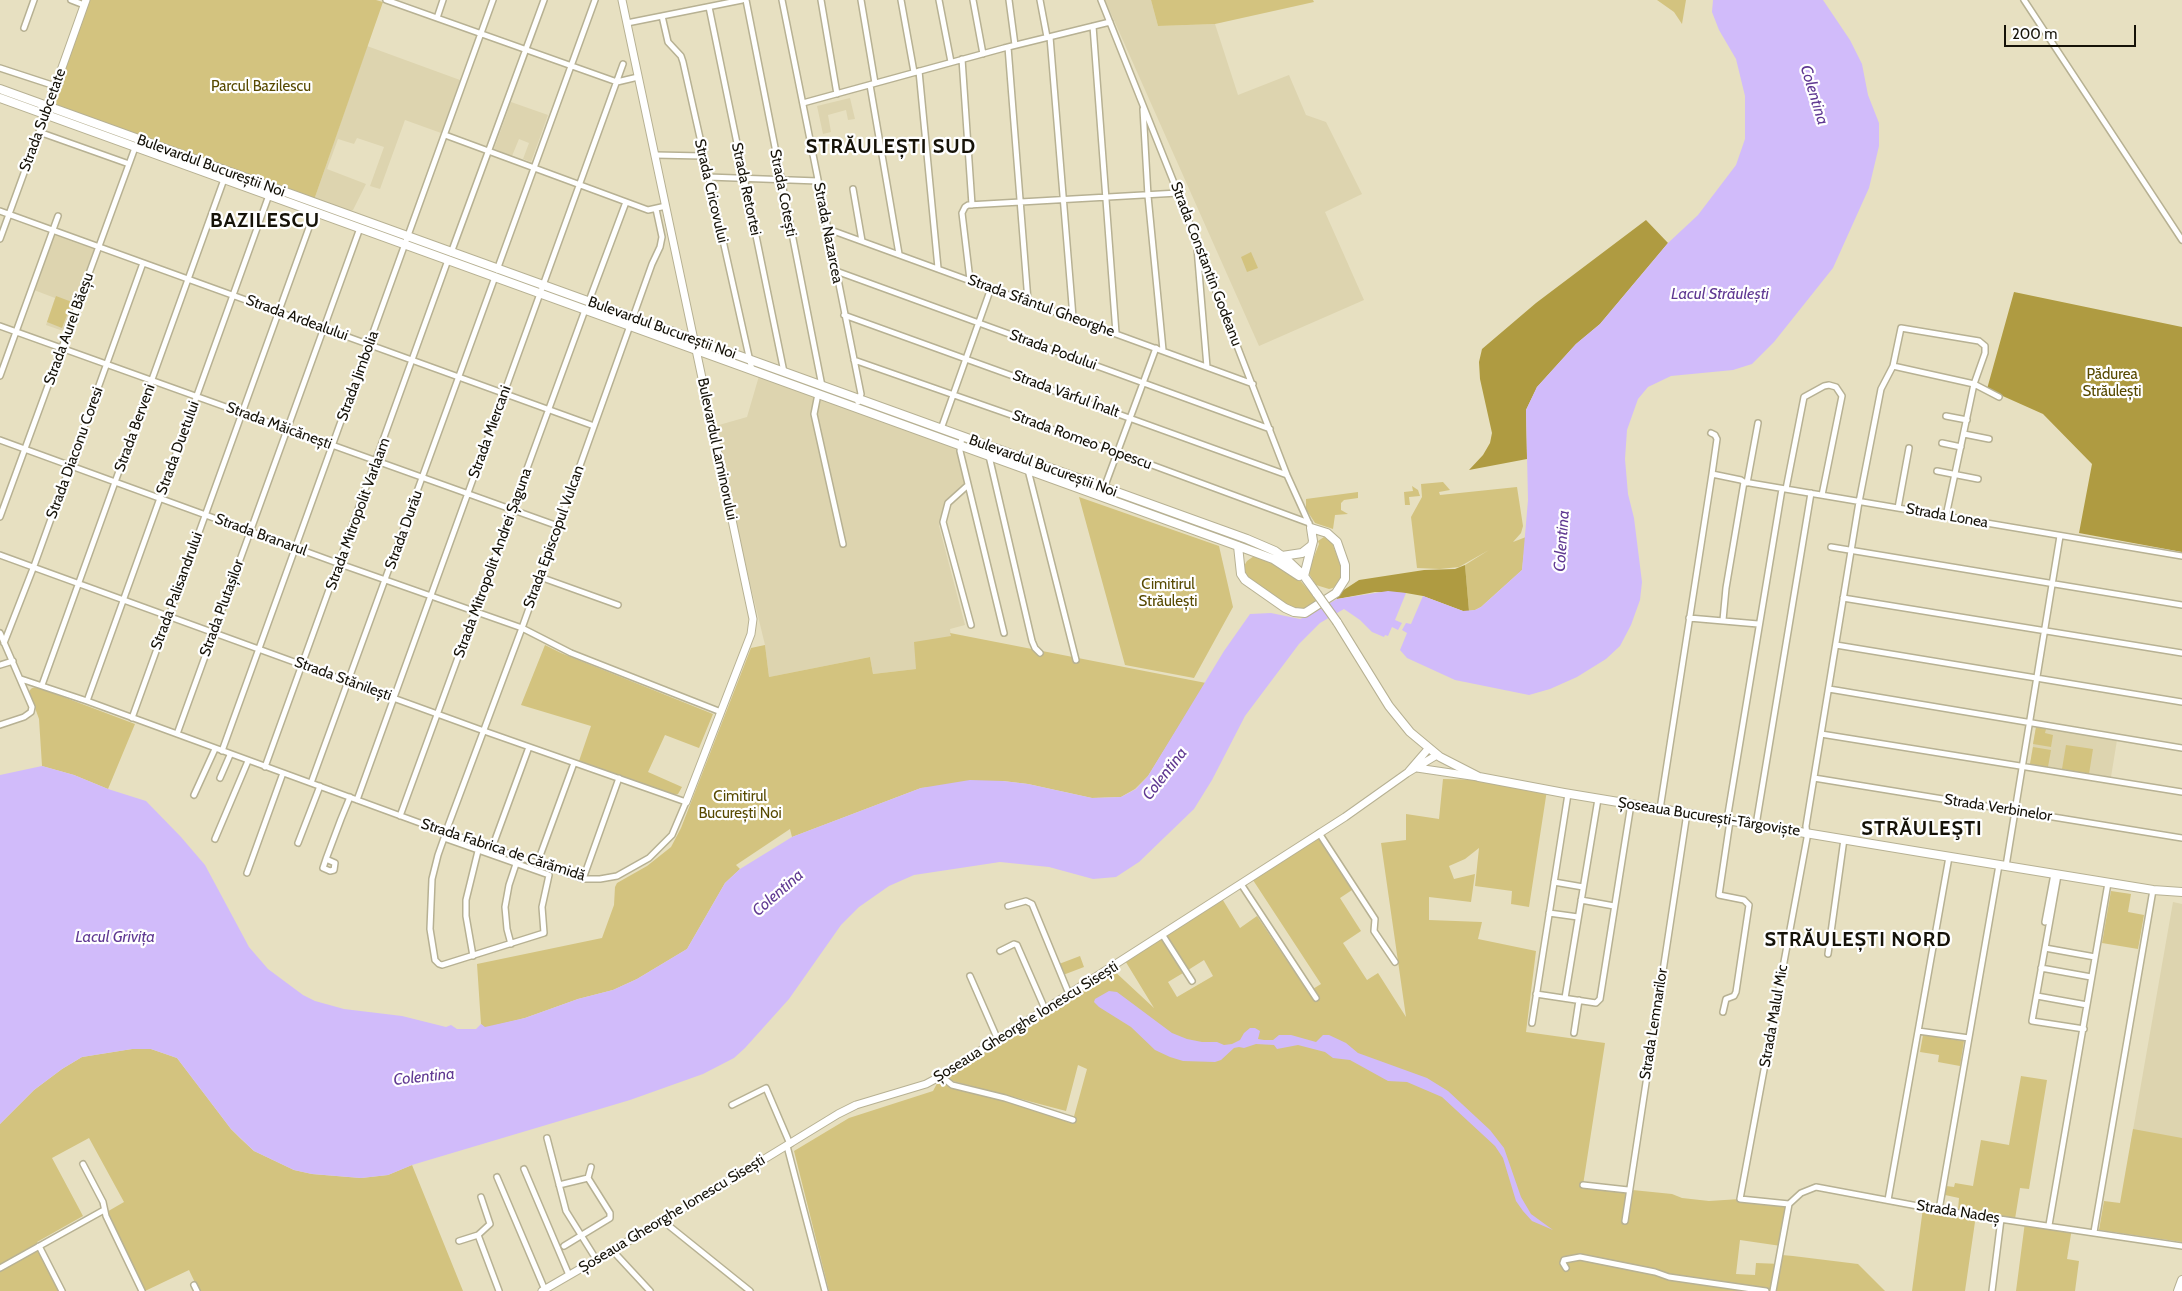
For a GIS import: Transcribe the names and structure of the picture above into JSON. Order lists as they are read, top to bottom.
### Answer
{
  "streets": {
    "main road": [
      "Strada Subcetate",
      "Bulevardul Bucureștii Noi",
      "Bulevardul Laminorului",
      "Șoseaua București-Târgoviște",
      "Șoseaua Gheorghe Ionescu Sisești"
    ],
    "street": [
      "Strada Retortei",
      "Strada Cricovului",
      "Strada Cotești",
      "Strada Nazarcea",
      "Strada Constantin Godeanu",
      "Strada Sfântul Gheorghe",
      "Strada Ardealului",
      "Strada Aurel Băeșu",
      "Strada Podului",
      "Strada Jimbolia",
      "Strada Vârful Înalt",
      "Strada Măicănești",
      "Strada Berveni",
      "Strada Miercani",
      "Strada Romeo Popescu",
      "Strada Duetului",
      "Strada Diaconu Coresi",
      "Strada Mitropolit Varlaam",
      "Strada Lonea",
      "Strada Durău",
      "Strada Branarul",
      "Strada Episcopul Vulcan",
      "Strada Mitropolit Andrei Șaguna",
      "Strada Palisandrului",
      "Strada Plutașilor",
      "Strada Stănilești",
      "Strada Verbinelor",
      "Strada Fabrica de Cărămidă",
      "Strada Malul Mic",
      "Strada Lemnarilor",
      "Strada Nadeș"
    ]
  },
  "crossings": [
    ["Strada Subcetate", "Bulevardul Bucureștii Noi"],
    ["Strada Subcetate", "Strada Ardealului"],
    ["Bulevardul Bucureștii Noi", "Strada Retortei"],
    ["Bulevardul Bucureștii Noi", "Strada Cricovului"],
    ["Bulevardul Bucureștii Noi", "Strada Cotești"],
    ["Bulevardul Bucureștii Noi", "Strada Nazarcea"],
    ["Bulevardul Bucureștii Noi", "Strada Aurel Băeșu"],
    ["Bulevardul Bucureștii Noi", "Strada Jimbolia"],
    ["Bulevardul Bucureștii Noi", "Strada Berveni"],
    ["Bulevardul Bucureștii Noi", "Strada Miercani"],
    ["Bulevardul Bucureștii Noi", "Strada Duetului"],
    ["Bulevardul Bucureștii Noi", "Bulevardul Laminorului"],
    ["Bulevardul Bucureștii Noi", "Strada Mitropolit Varlaam"],
    ["Bulevardul Bucureștii Noi", "Strada Durău"],
    ["Bulevardul Bucureștii Noi", "Strada Episcopul Vulcan"],
    ["Bulevardul Bucureștii Noi", "Strada Mitropolit Andrei Șaguna"],
    ["Bulevardul Bucureștii Noi", "Strada Palisandrului"],
    ["Bulevardul Bucureștii Noi", "Strada Plutașilor"],
    ["Bulevardul Bucureștii Noi", "Șoseaua București-Târgoviște"],
    ["Strada Nazarcea", "Strada Sfântul Gheorghe"],
    ["Strada Nazarcea", "Strada Podului"],
    ["Strada Nazarcea", "Strada Vârful Înalt"],
    ["Strada Nazarcea", "Strada Romeo Popescu"],
    ["Strada Constantin Godeanu", "Strada Sfântul Gheorghe"],
    ["Strada Constantin Godeanu", "Strada Podului"],
    ["Strada Constantin Godeanu", "Strada Vârful Înalt"],
    ["Strada Constantin Godeanu", "Strada Romeo Popescu"],
    ["Strada Ardealului", "Strada Aurel Băeșu"],
    ["Strada Ardealului", "Strada Jimbolia"],
    ["Strada Ardealului", "Strada Berveni"],
    ["Strada Ardealului", "Strada Miercani"],
    ["Strada Ardealului", "Strada Duetului"],
    ["Strada Ardealului", "Strada Diaconu Coresi"],
    ["Strada Ardealului", "Strada Mitropolit Varlaam"],
    ["Strada Ardealului", "Strada Durău"],
    ["Strada Ardealului", "Strada Episcopul Vulcan"],
    ["Strada Ardealului", "Strada Mitropolit Andrei Șaguna"],
    ["Strada Ardealului", "Strada Palisandrului"],
    ["Strada Ardealului", "Strada Plutașilor"],
    ["Strada Aurel Băeșu", "Strada Măicănești"],
    ["Strada Aurel Băeșu", "Strada Branarul"],
    ["Strada Jimbolia", "Strada Măicănești"],
    ["Strada Jimbolia", "Strada Branarul"],
    ["Strada Jimbolia", "Strada Stănilești"],
    ["Strada Jimbolia", "Strada Fabrica de Cărămidă"],
    ["Strada Măicănești", "Strada Berveni"],
    ["Strada Măicănești", "Strada Miercani"],
    ["Strada Măicănești", "Strada Duetului"],
    ["Strada Măicănești", "Strada Diaconu Coresi"],
    ["Strada Măicănești", "Strada Mitropolit Varlaam"],
    ["Strada Măicănești", "Strada Durău"],
    ["Strada Măicănești", "Strada Episcopul Vulcan"],
    ["Strada Măicănești", "Strada Mitropolit Andrei Șaguna"],
    ["Strada Măicănești", "Strada Palisandrului"],
    ["Strada Măicănești", "Strada Plutașilor"],
    ["Strada Berveni", "Strada Branarul"],
    ["Strada Berveni", "Strada Stănilești"],
    ["Strada Berveni", "Strada Fabrica de Cărămidă"],
    ["Strada Miercani", "Strada Branarul"],
    ["Strada Miercani", "Strada Stănilești"],
    ["Strada Miercani", "Strada Fabrica de Cărămidă"],
    ["Strada Duetului", "Strada Branarul"],
    ["Strada Duetului", "Strada Stănilești"],
    ["Strada Duetului", "Strada Fabrica de Cărămidă"],
    ["Bulevardul Laminorului", "Strada Branarul"],
    ["Bulevardul Laminorului", "Strada Stănilești"],
    ["Bulevardul Laminorului", "Strada Fabrica de Cărămidă"],
    ["Strada Diaconu Coresi", "Strada Branarul"],
    ["Strada Diaconu Coresi", "Strada Stănilești"],
    ["Strada Mitropolit Varlaam", "Strada Branarul"],
    ["Strada Mitropolit Varlaam", "Strada Stănilești"],
    ["Strada Mitropolit Varlaam", "Strada Fabrica de Cărămidă"],
    ["Strada Lonea", "Strada Malul Mic"],
    ["Strada Durău", "Strada Branarul"],
    ["Strada Durău", "Strada Stănilești"],
    ["Strada Durău", "Strada Fabrica de Cărămidă"],
    ["Strada Branarul", "Strada Episcopul Vulcan"],
    ["Strada Branarul", "Strada Mitropolit Andrei Șaguna"],
    ["Strada Branarul", "Strada Palisandrului"],
    ["Strada Branarul", "Strada Plutașilor"],
    ["Strada Episcopul Vulcan", "Strada Stănilești"],
    ["Strada Episcopul Vulcan", "Strada Fabrica de Cărămidă"],
    ["Strada Mitropolit Andrei Șaguna", "Strada Stănilești"],
    ["Strada Mitropolit Andrei Șaguna", "Strada Fabrica de Cărămidă"],
    ["Strada Palisandrului", "Strada Stănilești"],
    ["Strada Palisandrului", "Strada Fabrica de Cărămidă"],
    ["Strada Plutașilor", "Strada Stănilești"],
    ["Strada Plutașilor", "Strada Fabrica de Cărămidă"],
    ["Strada Stănilești", "Strada Fabrica de Cărămidă"],
    ["Strada Verbinelor", "Strada Malul Mic"],
    ["Șoseaua București-Târgoviște", "Strada Malul Mic"],
    ["Șoseaua București-Târgoviște", "Șoseaua Gheorghe Ionescu Sisești"],
    ["Șoseaua București-Târgoviște", "Strada Lemnarilor"],
    ["Strada Malul Mic", "Strada Nadeș"]
  ],
  "districts": [
    "STRĂULEȘTI SUD",
    "BAZILESCU",
    "STRĂULEŞTI",
    "STRĂULEȘTI NORD"
  ],
  "water": ["Colentina", "Lacul Străulești", "Lacul Grivița"],
  "parks": [
    "Parcul Bazilescu",
    "Pădurea Străulești",
    "Cimitirul Străulești",
    "Cimitirul București Noi"
  ],
  "scale_bar": "200 m"
}
